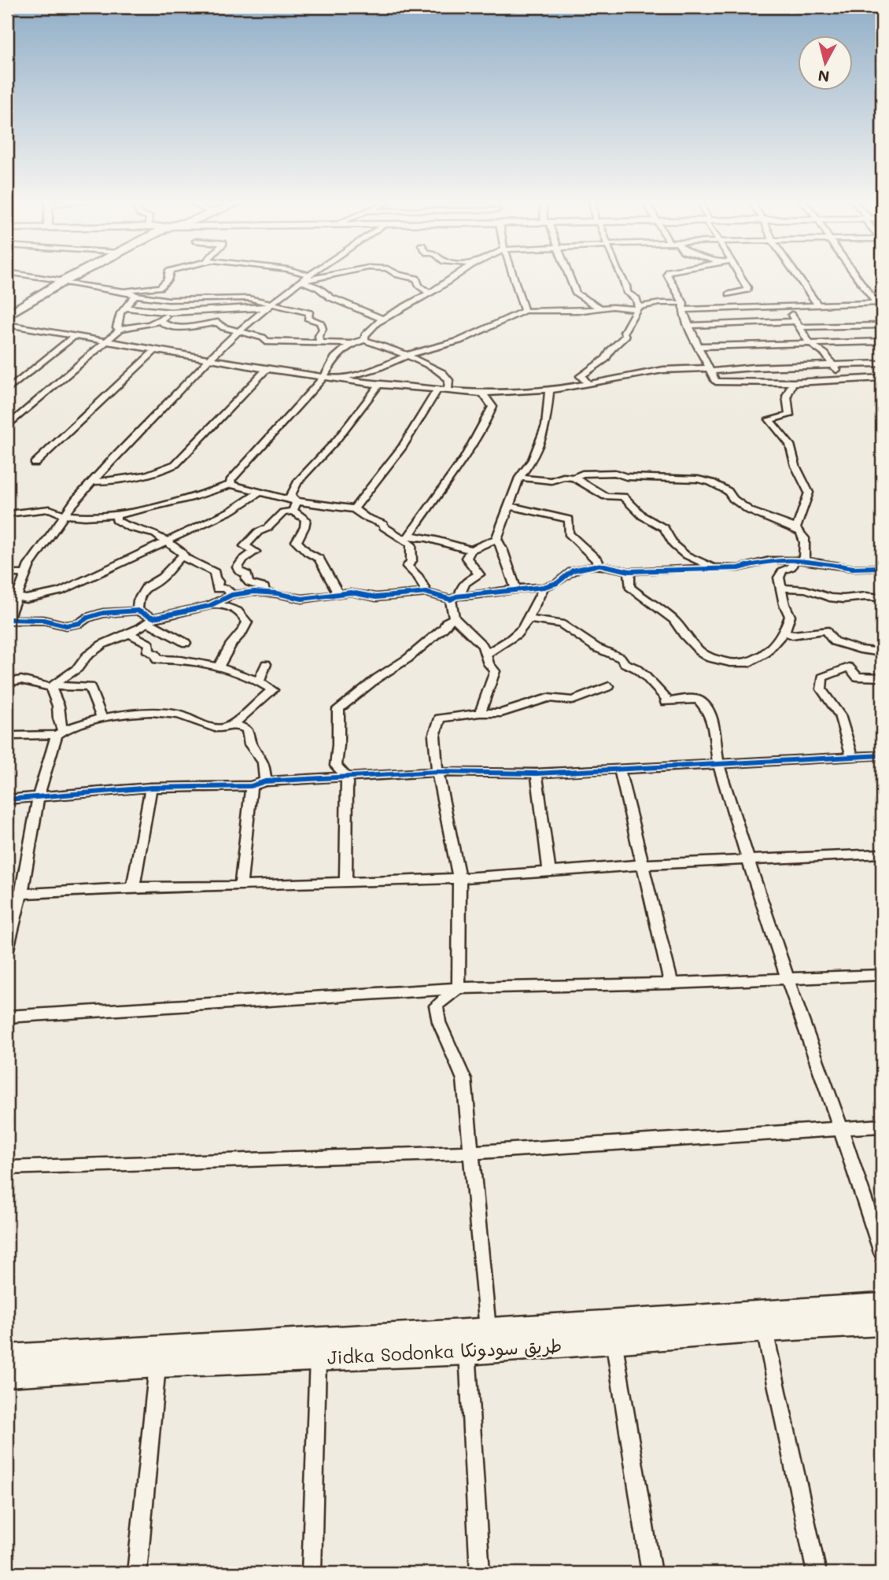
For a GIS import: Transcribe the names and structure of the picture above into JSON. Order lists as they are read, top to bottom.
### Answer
{
  "streets": {
    "main road": ["Jidka Sodonka طريق سودونكا"]
  },
  "north": "bottom"
}
